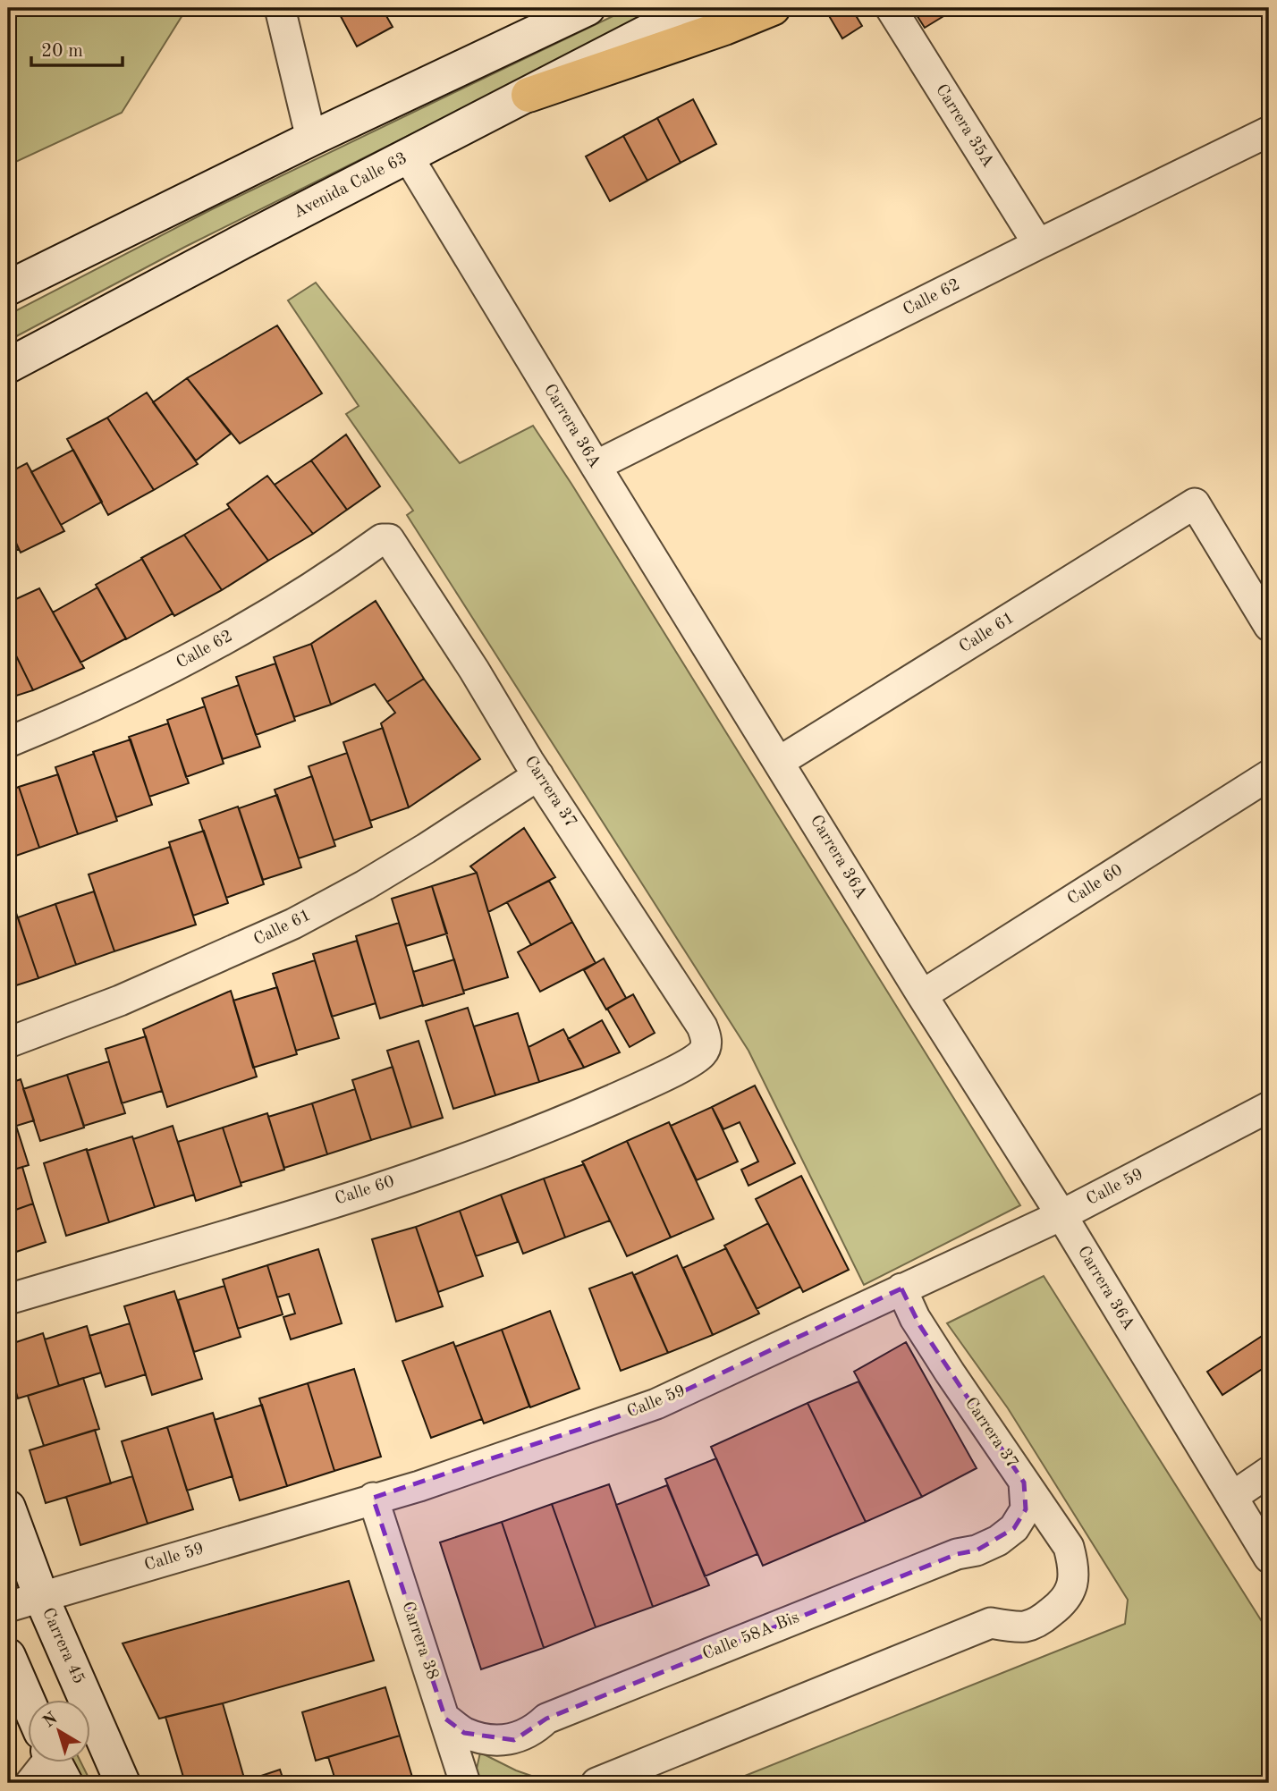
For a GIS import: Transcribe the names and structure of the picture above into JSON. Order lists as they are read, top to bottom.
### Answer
{
  "streets": {
    "main road": ["Avenida Calle 63", "Carrera 45"],
    "street": [
      "Carrera 35A",
      "Calle 62",
      "Carrera 36A",
      "Calle 61",
      "Carrera 37",
      "Calle 60",
      "Calle 59",
      "Calle 58A Bis",
      "Carrera 38"
    ]
  },
  "crossings": [
    ["Carrera 35A", "Calle 62"],
    ["Avenida Calle 63", "Carrera 36A"],
    ["Calle 62", "Carrera 36A"],
    ["Calle 62", "Carrera 37"],
    ["Carrera 36A", "Calle 61"],
    ["Carrera 36A", "Calle 60"],
    ["Carrera 36A", "Calle 59"],
    ["Calle 61", "Carrera 37"],
    ["Carrera 37", "Calle 60"],
    ["Carrera 37", "Calle 59"],
    ["Carrera 37", "Calle 58A Bis"],
    ["Calle 59", "Carrera 38"],
    ["Calle 59", "Carrera 45"],
    ["Calle 58A Bis", "Carrera 38"]
  ],
  "scale_bar": "20 m",
  "north": "top left"
}
